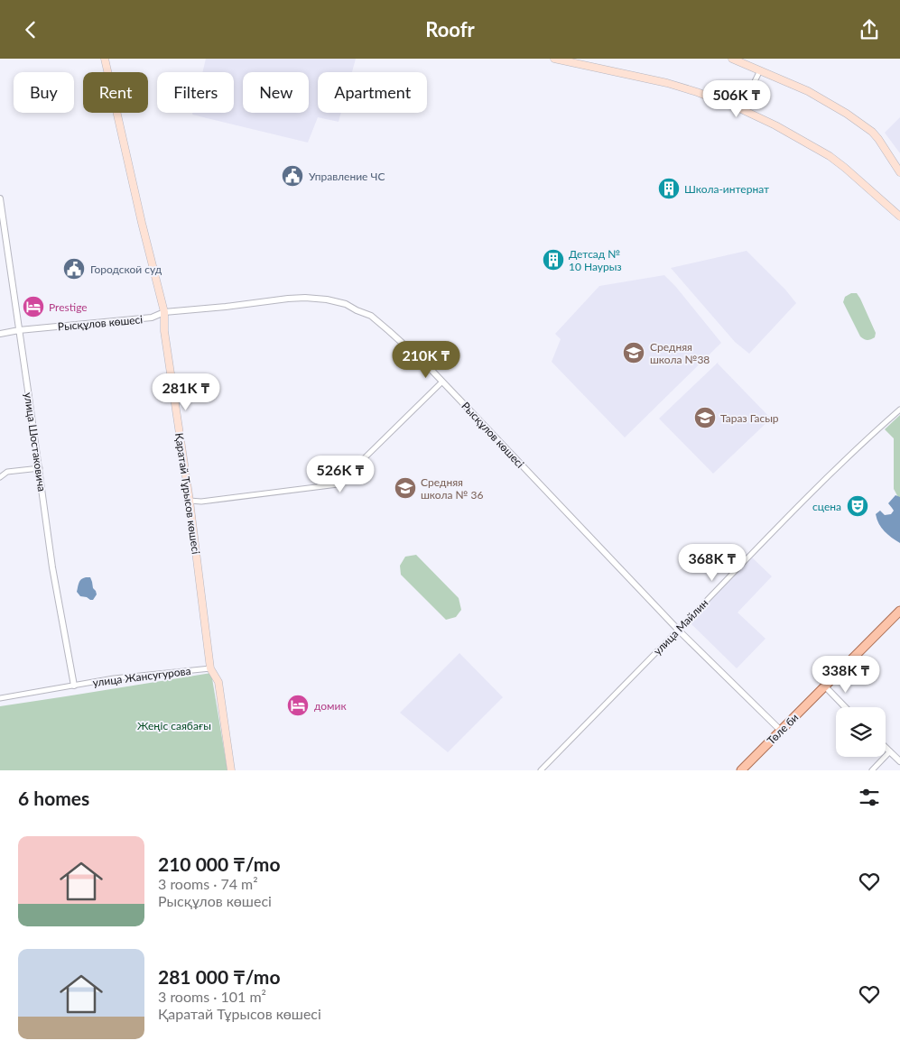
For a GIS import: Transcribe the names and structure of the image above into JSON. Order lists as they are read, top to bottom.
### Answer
{
  "streets": {
    "main road": ["Қаратай Тұрысов көшесі", "Төле би"],
    "street": [
      "Рысқұлов көшесі",
      "улица Шостаковича",
      "улица Майлин",
      "улица Жансугурова"
    ]
  },
  "crossings": [
    ["Рысқұлов көшесі", "улица Шостаковича"],
    ["Рысқұлов көшесі", "Қаратай Тұрысов көшесі"],
    ["Рысқұлов көшесі", "улица Майлин"],
    ["Рысқұлов көшесі", "Төле би"],
    ["улица Шостаковича", "улица Жансугурова"],
    ["Қаратай Тұрысов көшесі", "улица Жансугурова"]
  ],
  "parks": ["Жеңіс саябағы"],
  "places": {
    "public building": ["Управление ЧС", "Городской суд"],
    "building": ["Школа-интернат", "Детсад № 10 Наурыз"],
    "hotel": ["Prestige", "домик"],
    "school or university": ["Средняя школа №38", "Тараз Гасыр", "Средняя школа № 36"],
    "theatre": ["сцена"]
  },
  "page": {
    "header": "Roofr",
    "chip": [
      "Buy",
      "Rent",
      "Filters",
      "New",
      "Apartment"
    ],
    "price": [
      "506K ₸",
      "210K ₸",
      "281K ₸",
      "526K ₸",
      "368K ₸",
      "338K ₸"
    ],
    "heading": "6 homes",
    "list": [
      {
        "name": "210 000 ₸/mo",
        "note": "3 rooms · 74 m² · Рысқұлов көшесі"
      },
      {
        "name": "281 000 ₸/mo",
        "note": "3 rooms · 101 m² · Қаратай Тұрысов көшесі"
      }
    ]
  }
}
